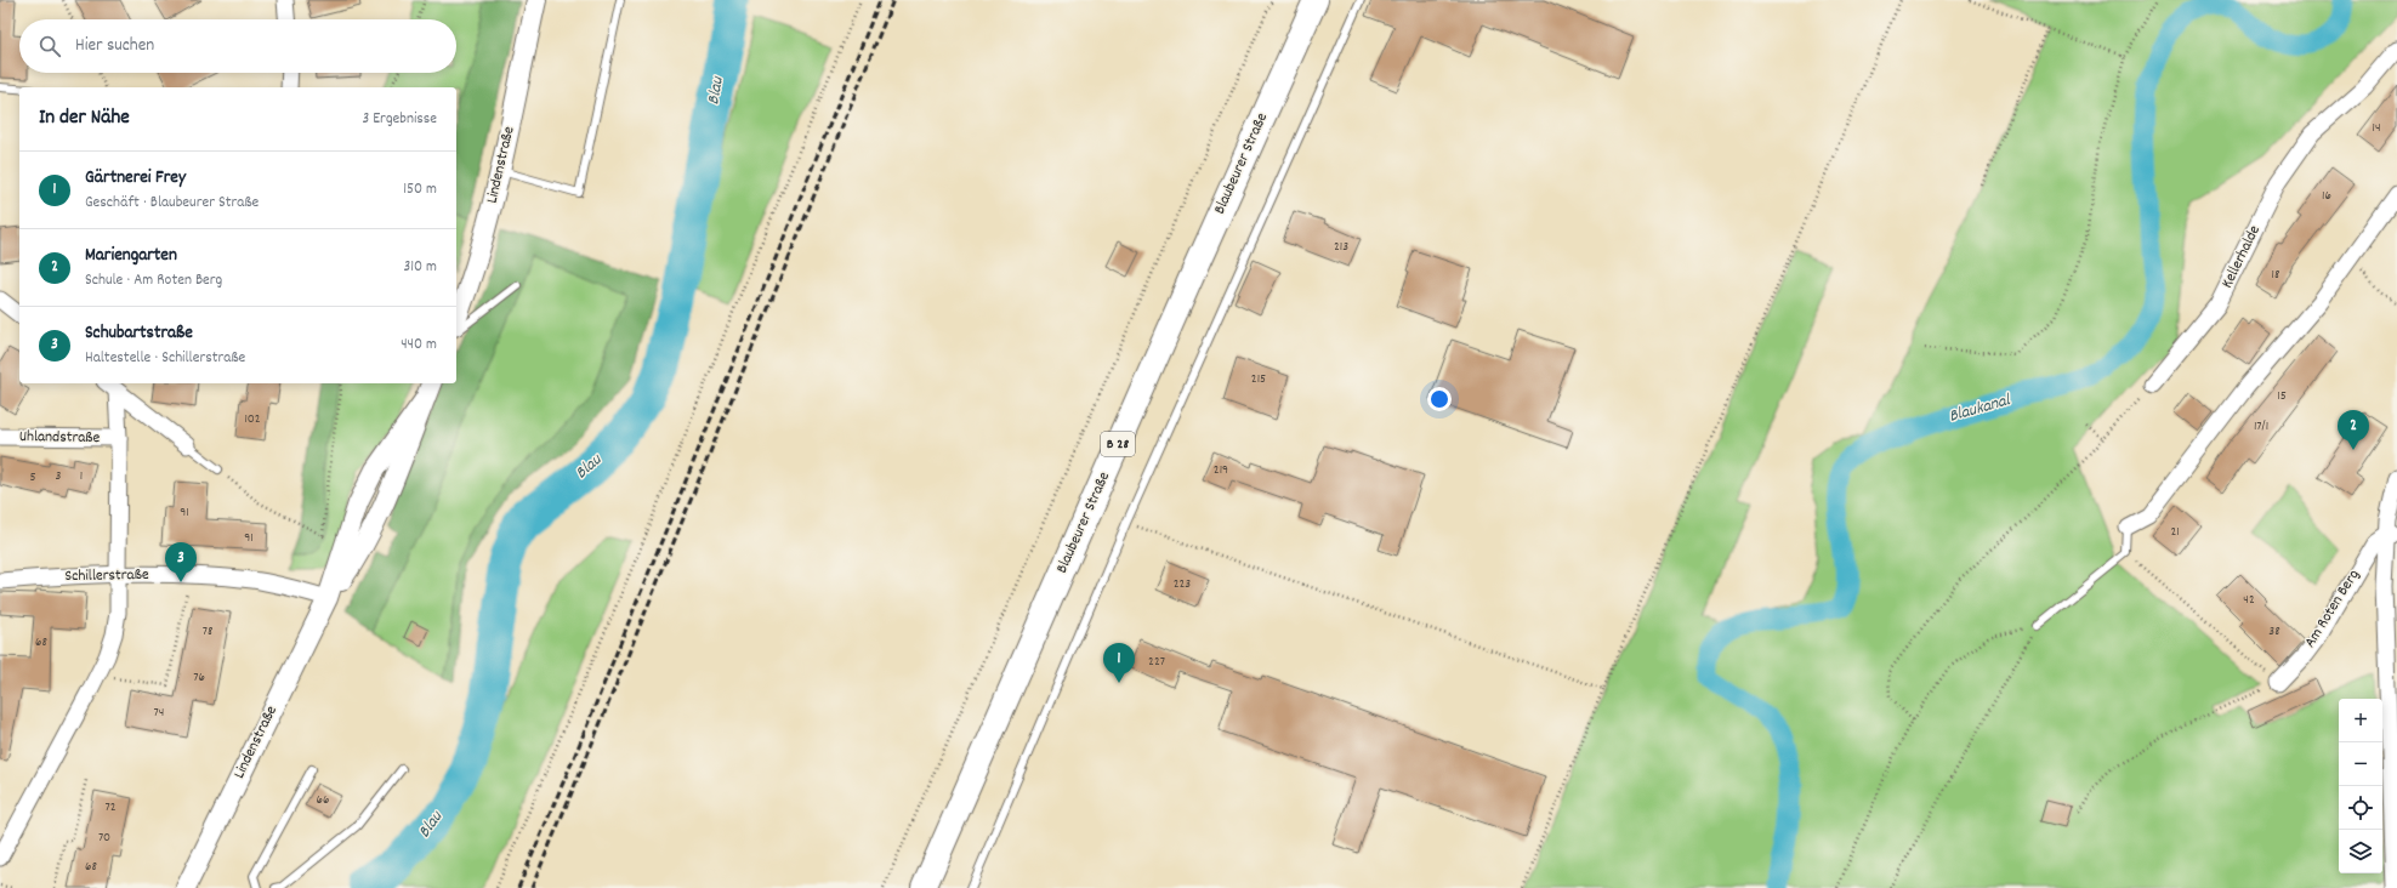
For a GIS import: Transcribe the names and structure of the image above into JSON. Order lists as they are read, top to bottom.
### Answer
{
  "streets": {
    "main road": ["Blaubeurer Straße", "B 28"],
    "street": [
      "Lindenstraße",
      "Kellerhalde",
      "Uhlandstraße",
      "Schillerstraße",
      "Am Roten Berg"
    ]
  },
  "crossings": [
    ["Lindenstraße", "Schillerstraße"]
  ],
  "water": ["Blau", "Blaukanal"],
  "house_numbers": [
    "14",
    "16",
    "213",
    "18",
    "215",
    "15",
    "102",
    "17/1",
    "219",
    "3",
    "1",
    "5",
    "91",
    "21",
    "91",
    "223",
    "42",
    "78",
    "38",
    "68",
    "227",
    "76",
    "74",
    "66",
    "72",
    "70",
    "68"
  ],
  "page": {
    "search": "Hier suchen",
    "heading": ["In der Nähe", "3 Ergebnisse"],
    "list": [
      {
        "mark": "1",
        "name": "Gärtnerei Frey",
        "note": "Geschäft · Blaubeurer Straße",
        "value": "150 m"
      },
      {
        "mark": "2",
        "name": "Mariengarten",
        "note": "Schule · Am Roten Berg",
        "value": "310 m"
      },
      {
        "mark": "3",
        "name": "Schubartstraße",
        "note": "Haltestelle · Schillerstraße",
        "value": "440 m"
      }
    ],
    "pins": ["2", "3", "1"],
    "map_buttons": ["+", "−"]
  }
}
